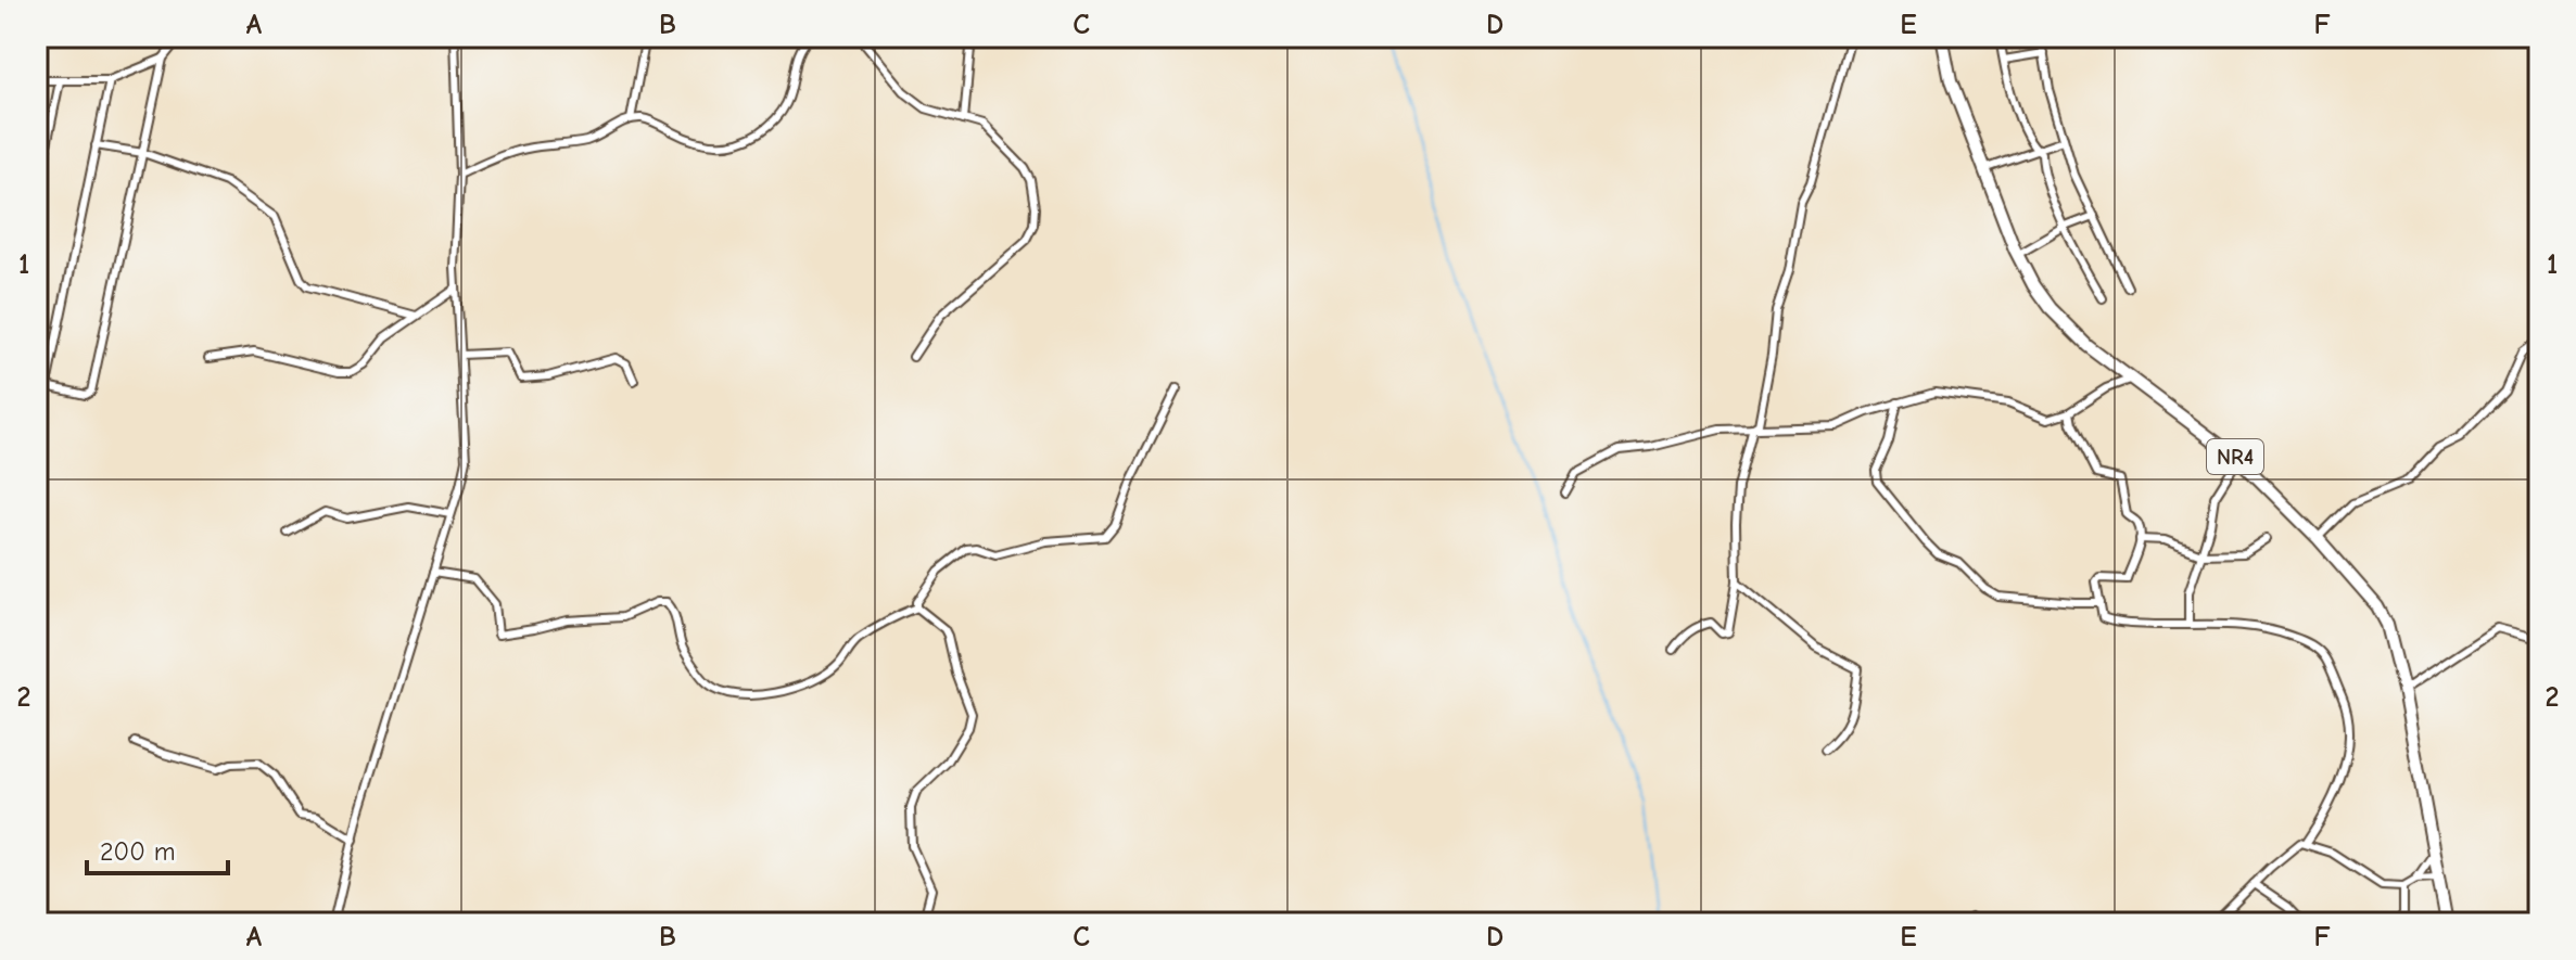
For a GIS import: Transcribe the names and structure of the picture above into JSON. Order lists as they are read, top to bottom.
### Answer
{
  "streets": {
    "highway": ["NR4"]
  },
  "scale_bar": "200 m",
  "grid": {
    "columns": [
      "A",
      "B",
      "C",
      "D",
      "E",
      "F"
    ],
    "rows": ["1", "2"]
  }
}
